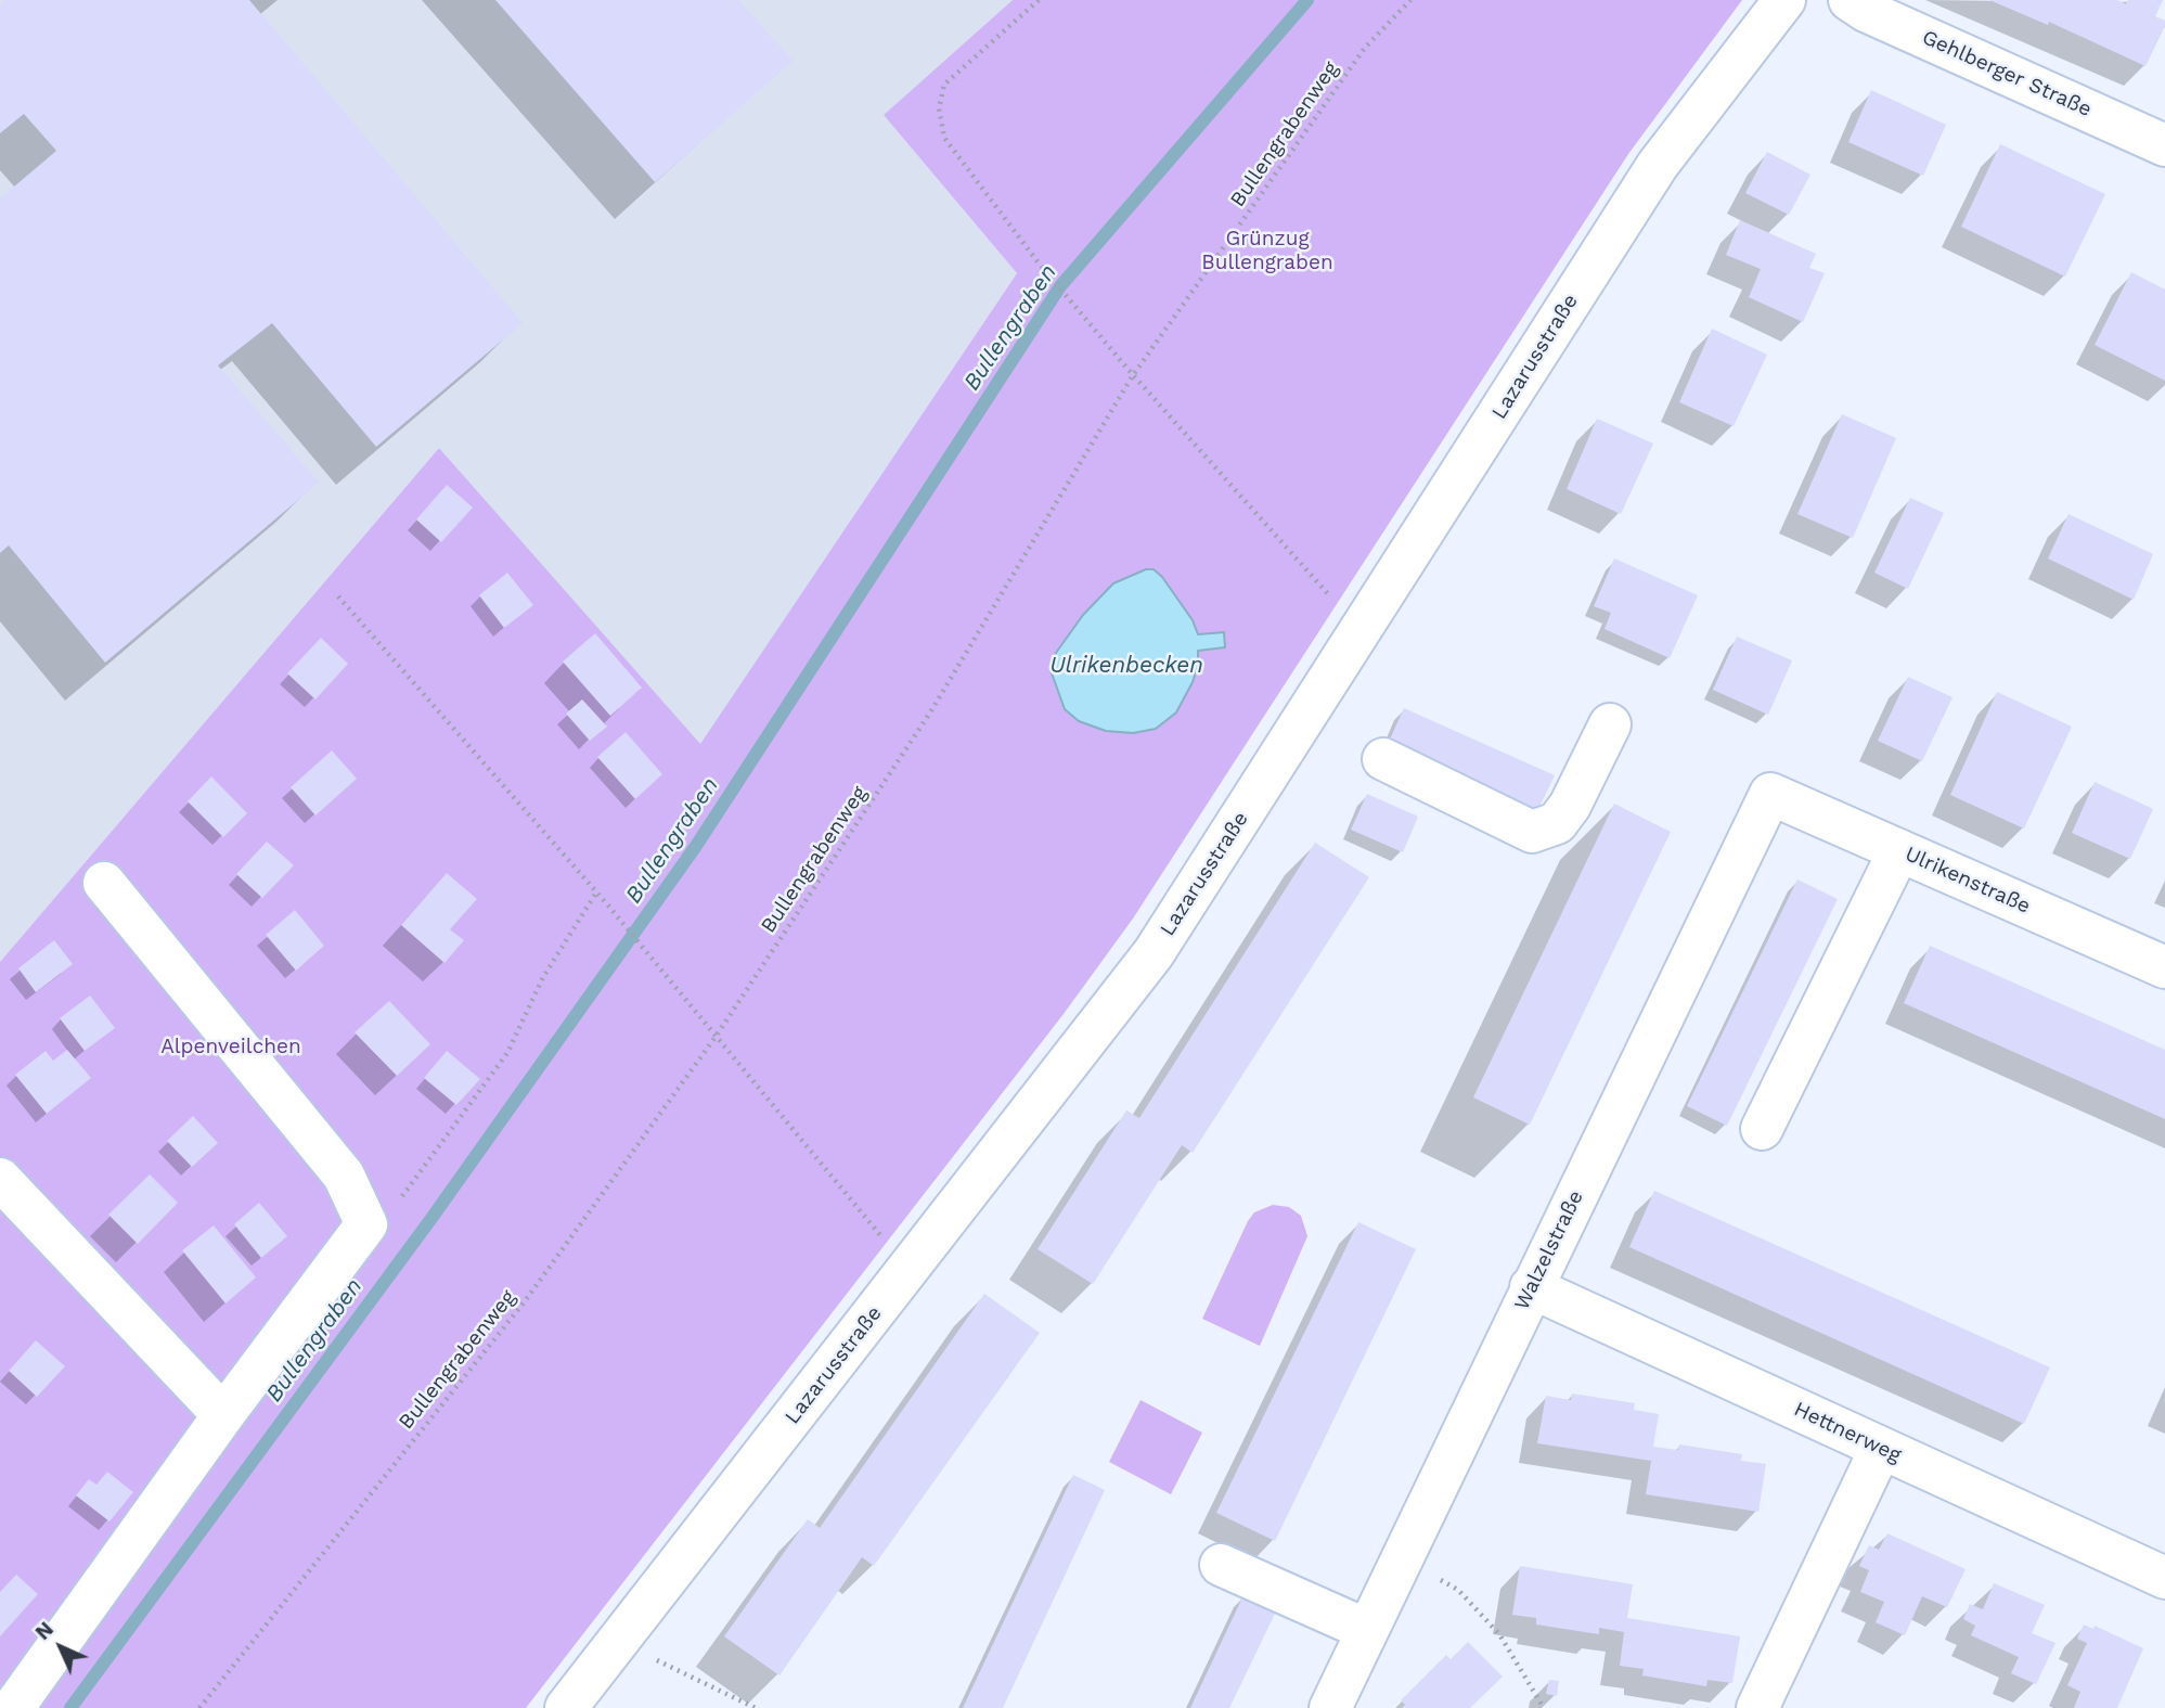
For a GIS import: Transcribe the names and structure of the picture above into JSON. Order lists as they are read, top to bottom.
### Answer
{
  "streets": {
    "street": [
      "Gehlberger Straße",
      "Lazarusstraße",
      "Ulrikenstraße",
      "Walzelstraße",
      "Hettnerweg"
    ],
    "path": ["Bullengrabenweg"]
  },
  "crossings": [
    ["Ulrikenstraße", "Walzelstraße"],
    ["Walzelstraße", "Hettnerweg"]
  ],
  "water": ["Bullengraben", "Ulrikenbecken"],
  "parks": ["Grünzug Bullengraben", "Alpenveilchen"],
  "north": "top left"
}
